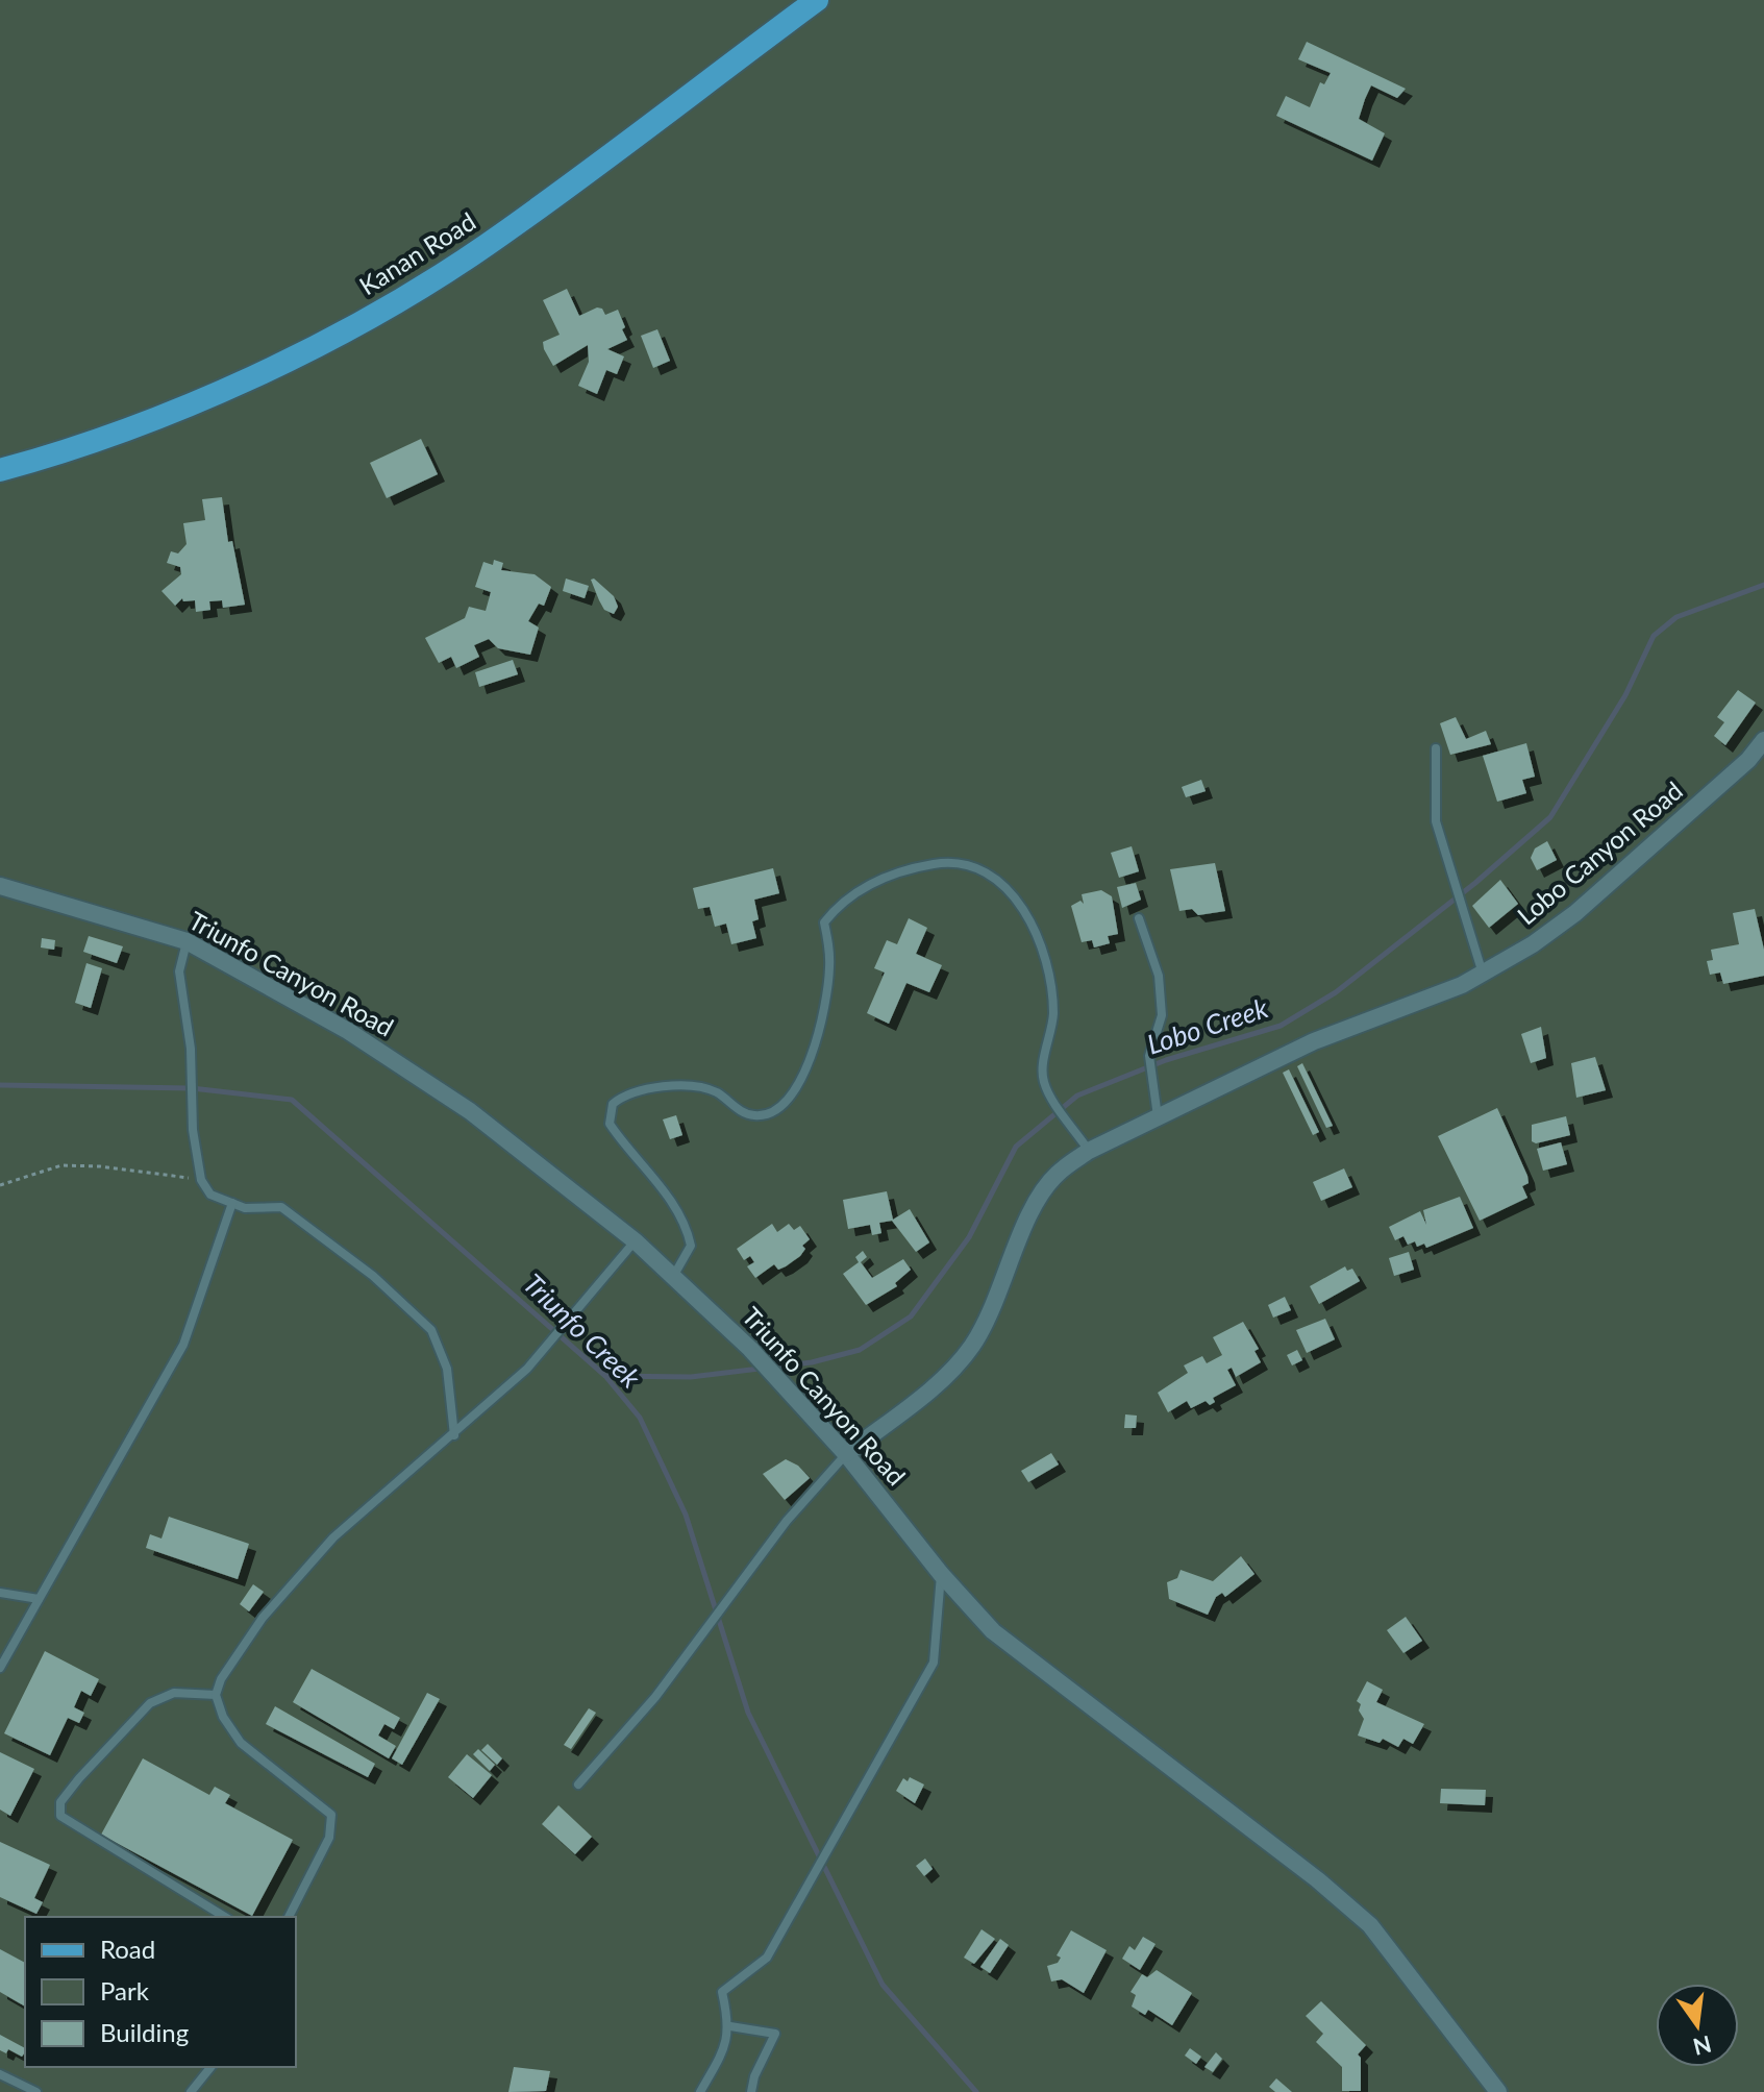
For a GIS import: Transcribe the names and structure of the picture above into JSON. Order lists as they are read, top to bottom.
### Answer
{
  "streets": {
    "main road": ["Kanan Road"],
    "street": ["Lobo Canyon Road", "Triunfo Canyon Road"]
  },
  "crossings": [
    ["Lobo Canyon Road", "Triunfo Canyon Road"]
  ],
  "water": ["Lobo Creek", "Triunfo Creek"],
  "legend": ["Road", "Park", "Building"],
  "north": "bottom"
}
